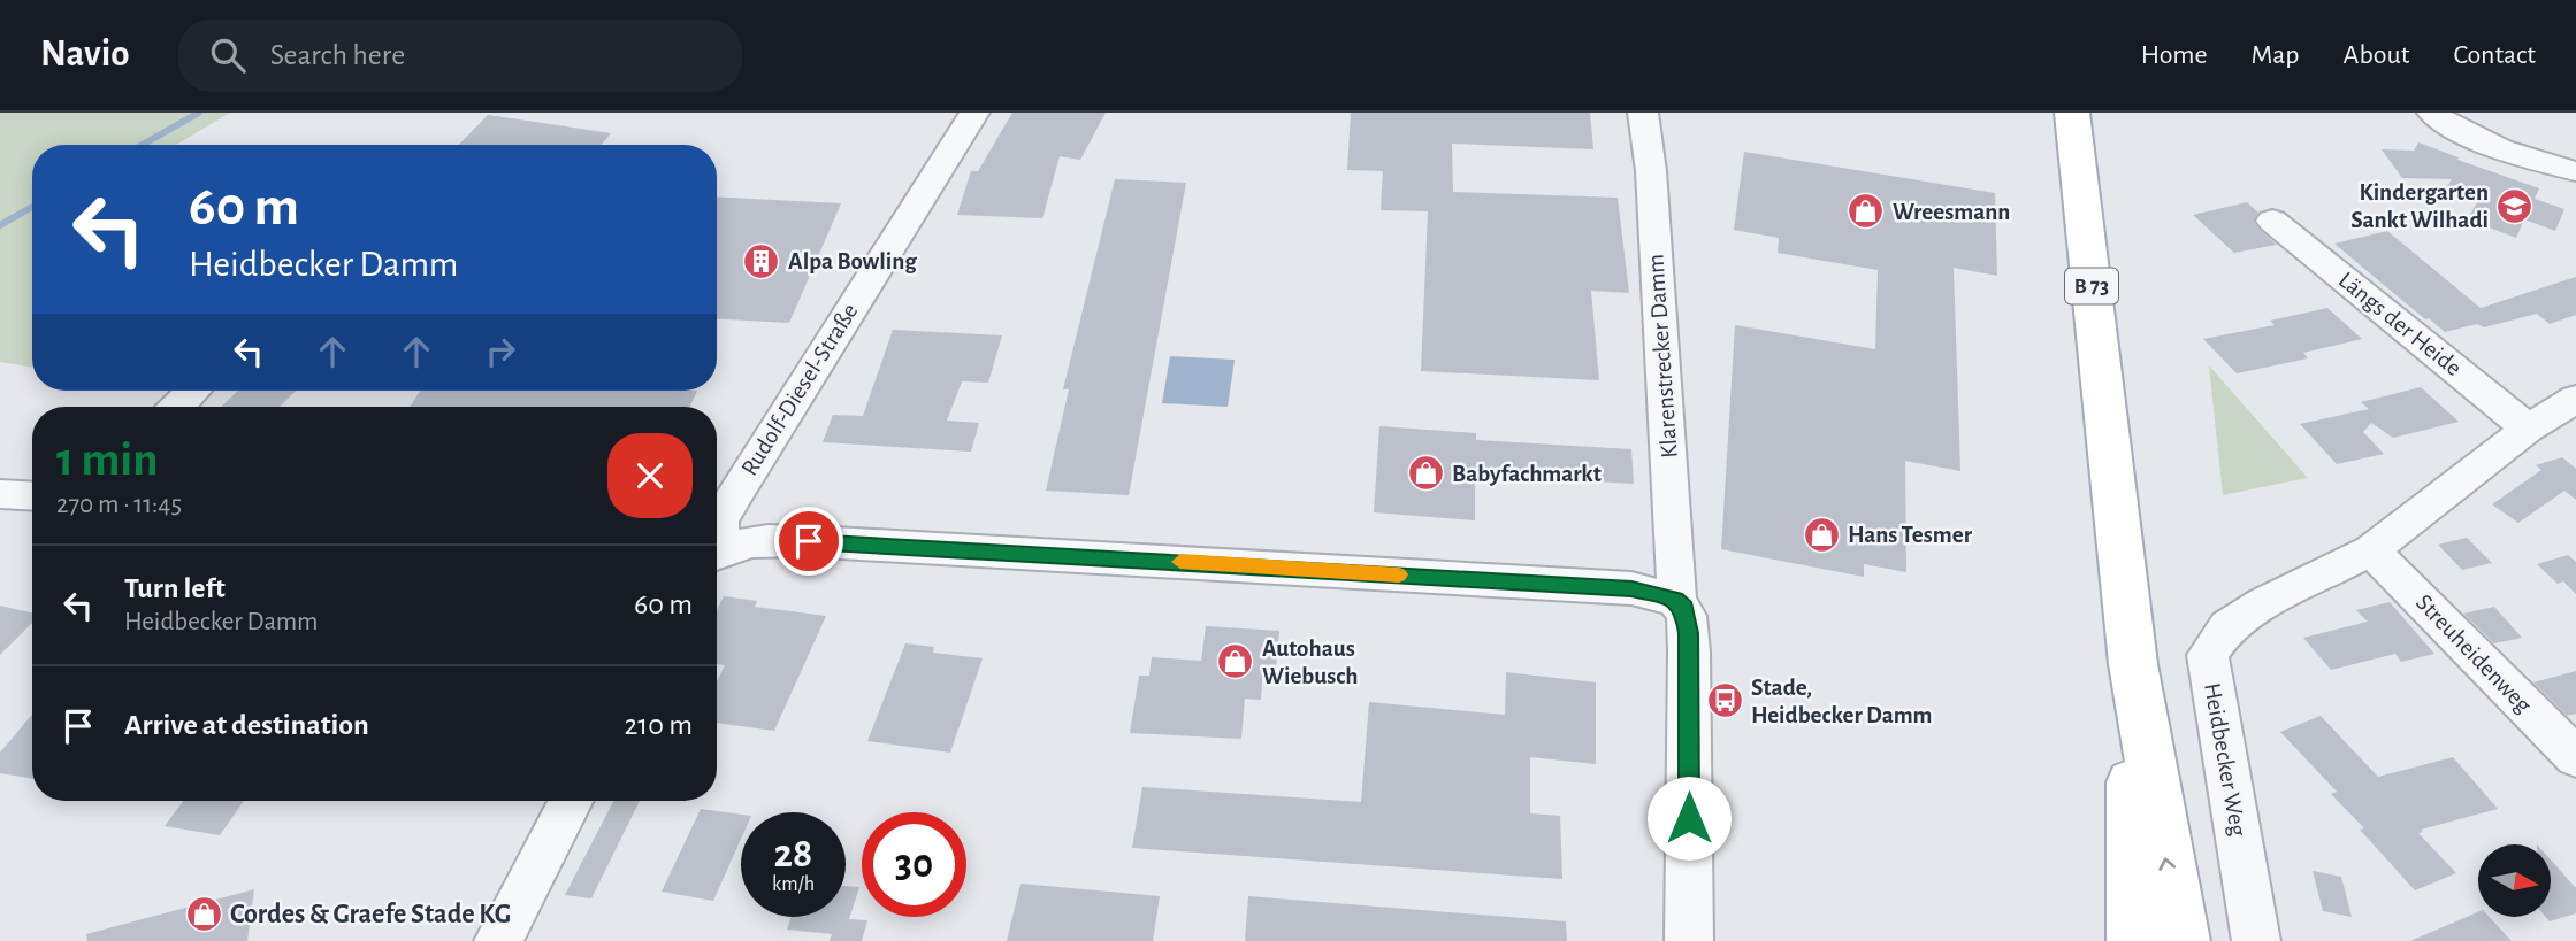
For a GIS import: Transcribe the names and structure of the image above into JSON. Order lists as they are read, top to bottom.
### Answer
{
  "streets": {
    "main road": ["B 73"],
    "street": [
      "Längs der Heide",
      "Klarenstrecker Damm",
      "Rudolf-Diesel-Straße",
      "Streuheidenweg",
      "Heidbecker Weg"
    ]
  },
  "crossings": [
    ["Streuheidenweg", "Heidbecker Weg"]
  ],
  "places": {
    "school or university": ["Kindergarten Sankt Wilhadi"],
    "shop": [
      "Wreesmann",
      "Babyfachmarkt",
      "Hans Tesmer",
      "Autohaus Wiebusch",
      "Cordes & Graefe Stade KG"
    ],
    "building": ["Alpa Bowling"],
    "bus stop": ["Stade, Heidbecker Damm"]
  },
  "north": "right",
  "page": {
    "header": "Navio",
    "search": "Search here",
    "nav": [
      "Home",
      "Map",
      "About",
      "Contact"
    ],
    "turn": ["60 m", "Heidbecker Damm"],
    "heading": ["1 min", "270 m · 11:45"],
    "list": [
      {
        "name": "Turn left",
        "note": "Heidbecker Damm",
        "value": "60 m"
      },
      {
        "name": "Arrive at destination",
        "value": "210 m"
      }
    ],
    "speed": "28 km/h",
    "limit": "30"
  }
}
